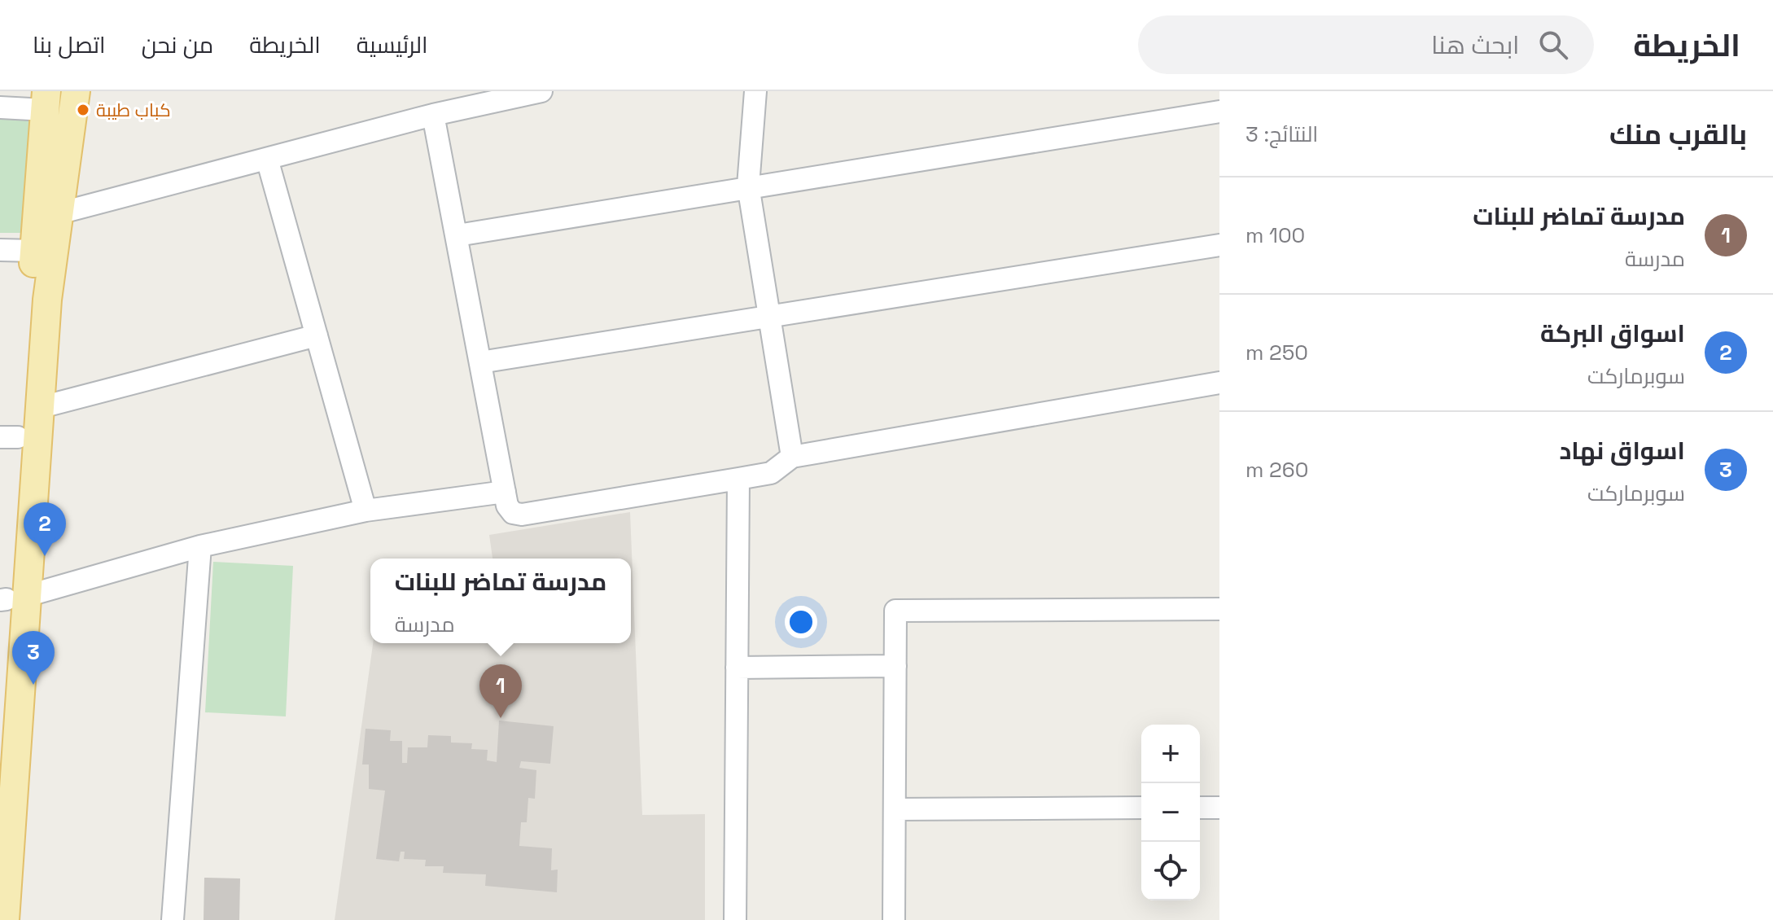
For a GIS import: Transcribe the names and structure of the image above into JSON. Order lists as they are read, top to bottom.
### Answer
{
  "places": ["كباب طيبة"],
  "page": {
    "header": "الخريطة",
    "search": "ابحث هنا",
    "nav": [
      "الرئيسية",
      "الخريطة",
      "من نحن",
      "اتصل بنا"
    ],
    "heading": ["بالقرب منك", "النتائج: 3"],
    "list": [
      {
        "mark": "1",
        "name": "مدرسة تماضر للبنات",
        "note": "مدرسة",
        "value": "100 m"
      },
      {
        "mark": "2",
        "name": "اسواق البركة",
        "note": "سوبرماركت",
        "value": "250 m"
      },
      {
        "mark": "3",
        "name": "اسواق نهاد",
        "note": "سوبرماركت",
        "value": "260 m"
      }
    ],
    "pins": ["2", "3", "1"],
    "popup": ["مدرسة تماضر للبنات", "مدرسة"],
    "map_buttons": ["+", "−"]
  }
}
